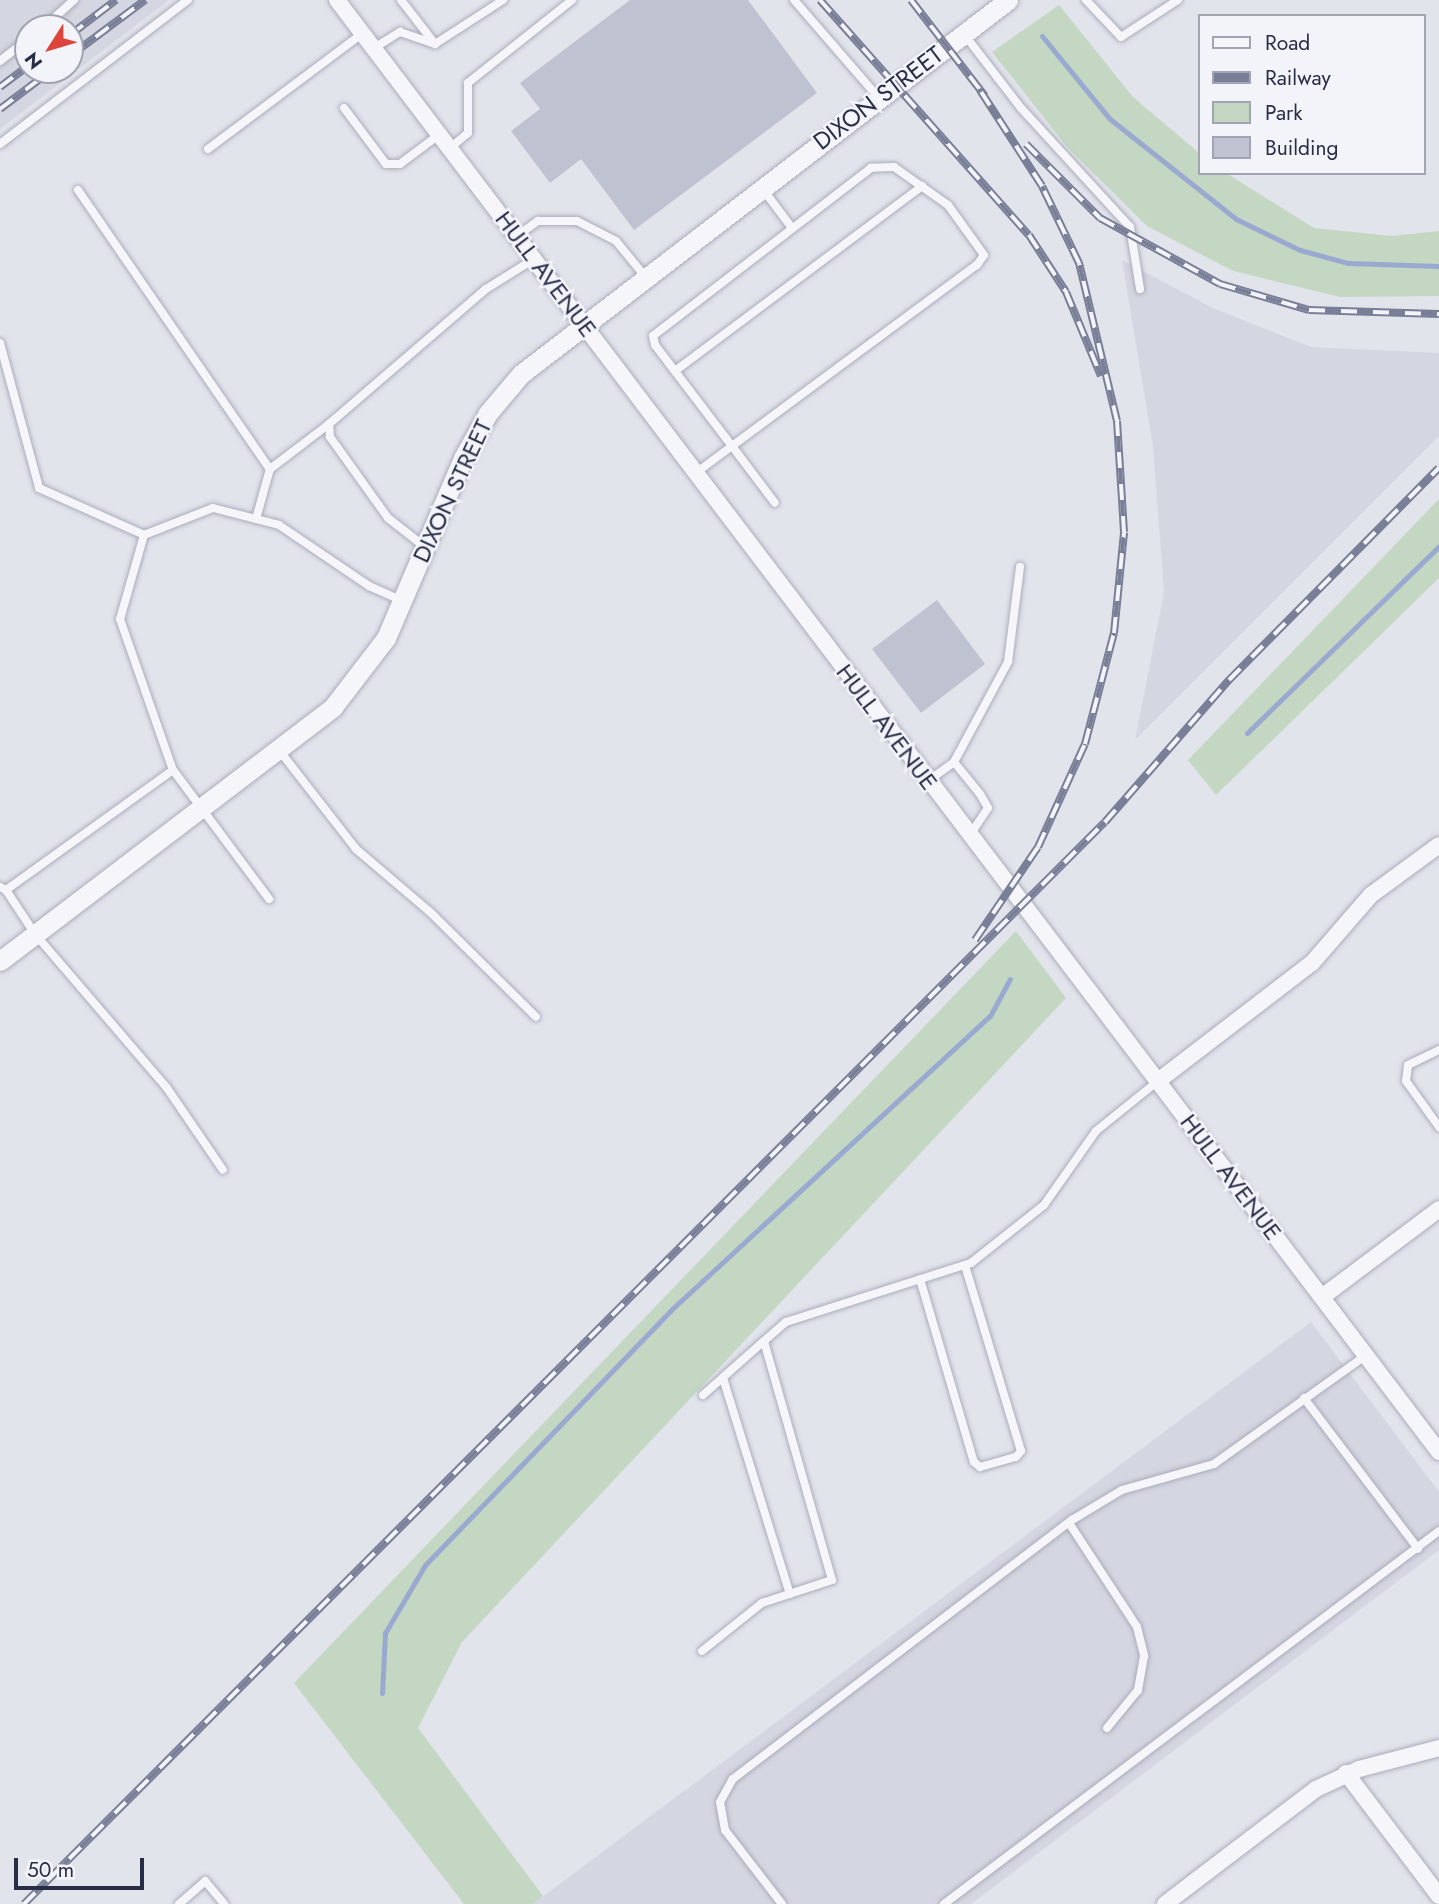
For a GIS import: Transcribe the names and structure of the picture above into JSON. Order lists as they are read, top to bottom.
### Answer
{
  "streets": {
    "street": ["DIXON STREET", "HULL AVENUE"]
  },
  "crossings": [
    ["DIXON STREET", "HULL AVENUE"]
  ],
  "legend": [
    "Road",
    "Railway",
    "Park",
    "Building"
  ],
  "scale_bar": "50 m",
  "north": "bottom left"
}
